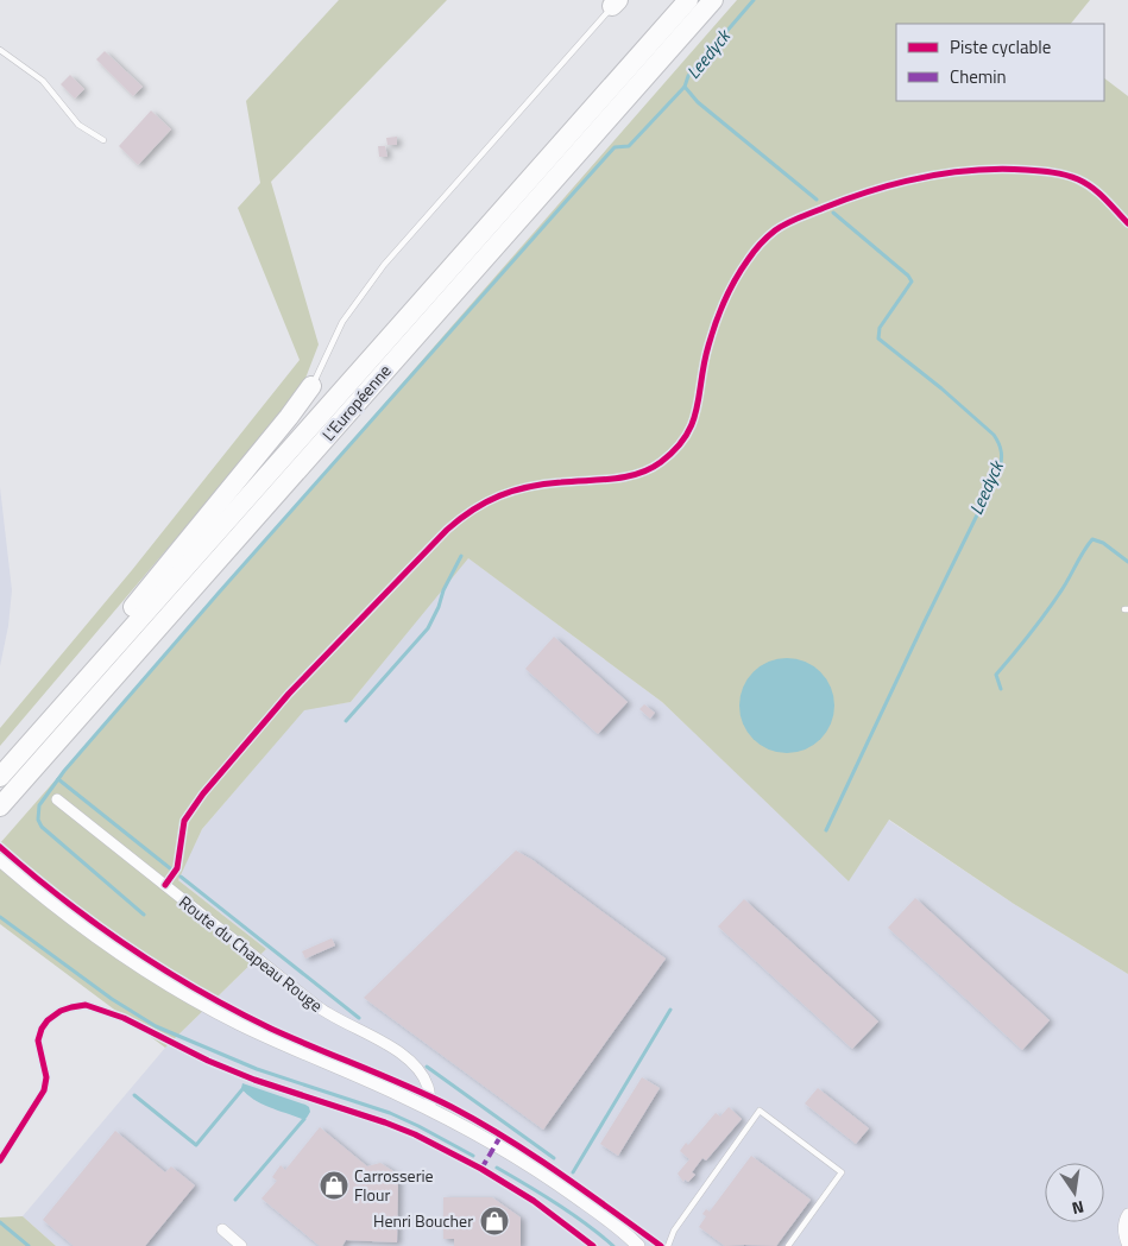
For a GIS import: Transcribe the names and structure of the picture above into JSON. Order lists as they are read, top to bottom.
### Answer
{
  "streets": {
    "highway": ["L'Européenne"],
    "street": ["Route du Chapeau Rouge"]
  },
  "water": ["Leedyck"],
  "places": {
    "shop": ["Carrosserie Flour", "Henri Boucher"]
  },
  "legend": ["Piste cyclable", "Chemin"],
  "north": "bottom"
}
